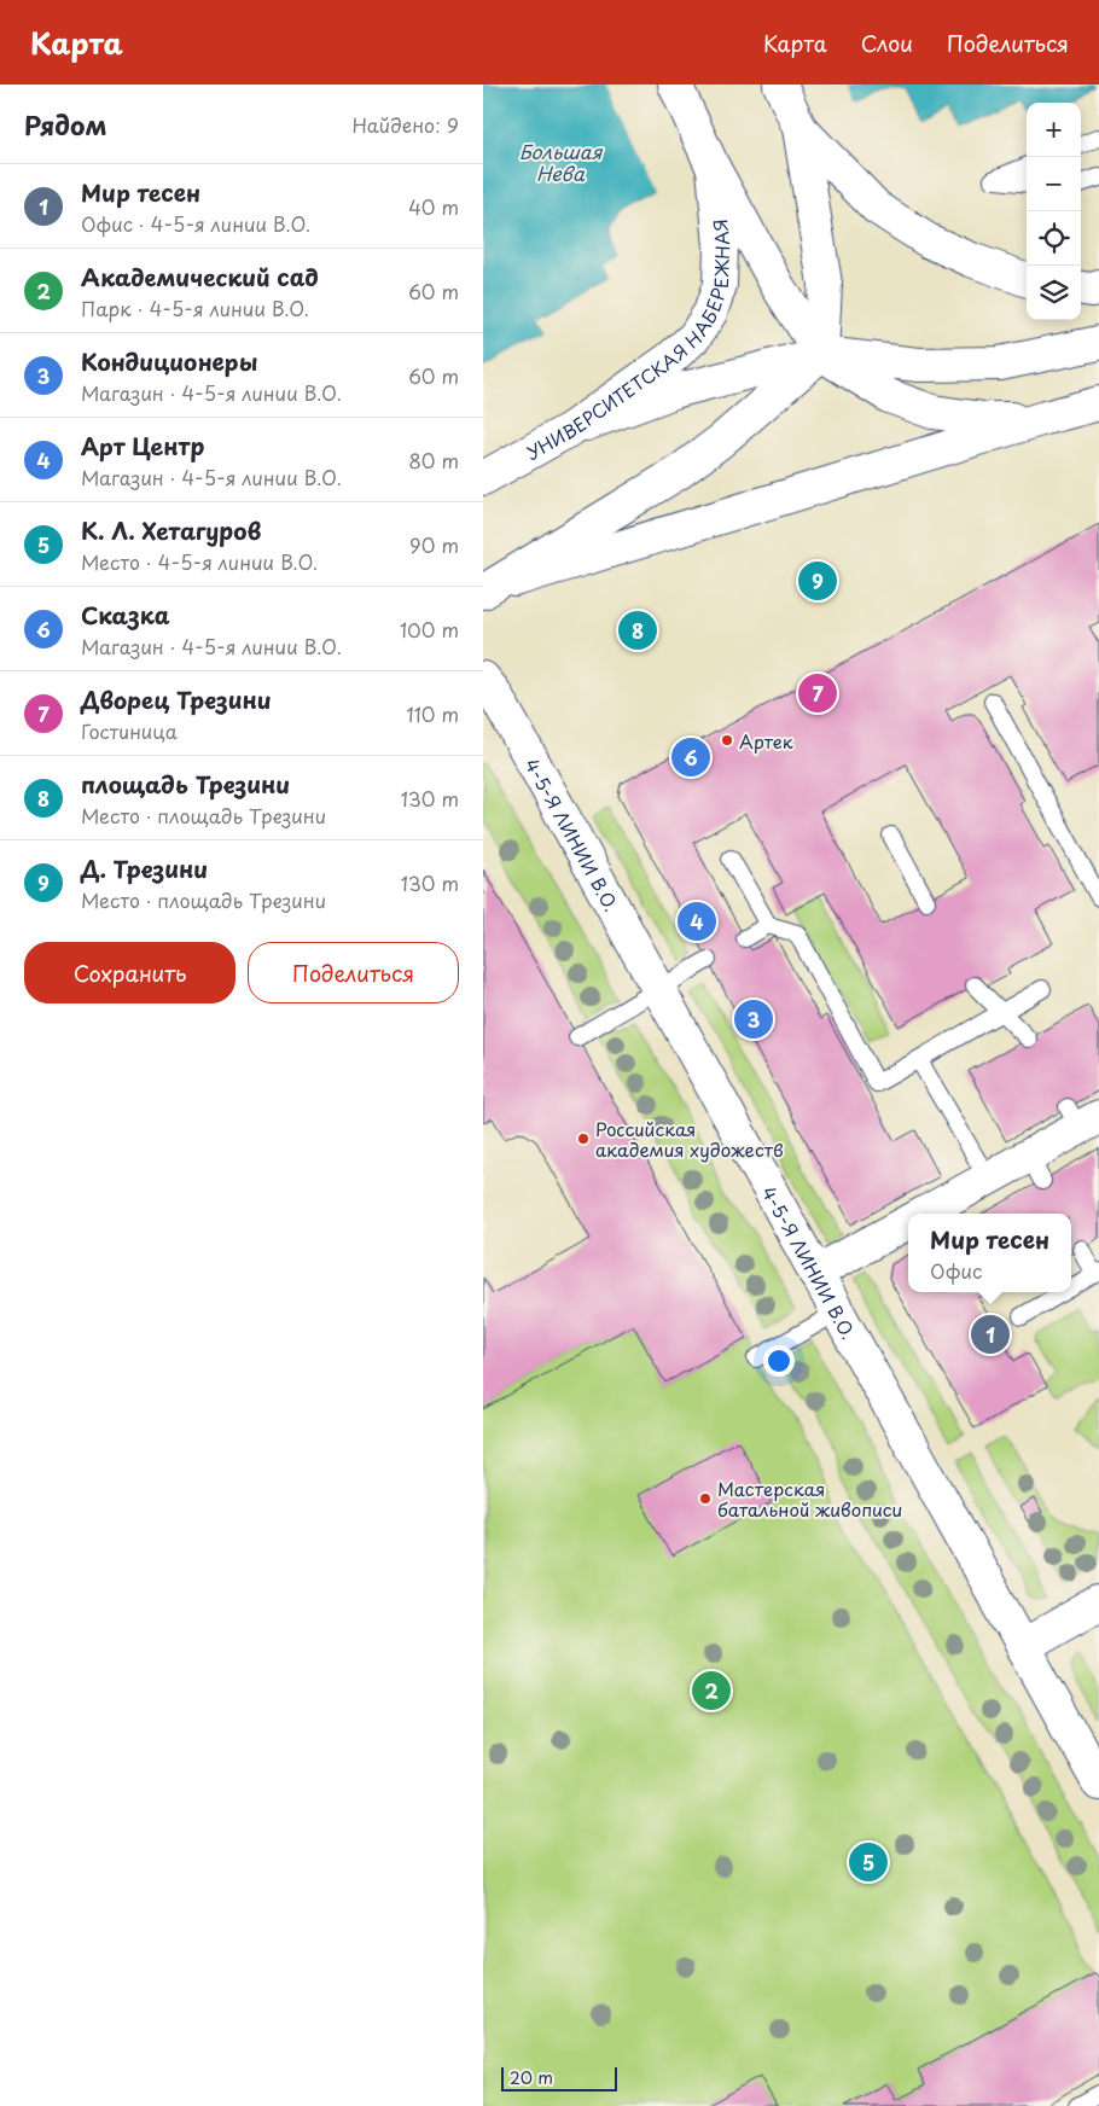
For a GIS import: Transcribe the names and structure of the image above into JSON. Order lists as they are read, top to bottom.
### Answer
{
  "streets": {
    "main road": ["УНИВЕРСИТЕТСКАЯ НАБЕРЕЖНАЯ", "4-5-Я ЛИНИИ В.О."]
  },
  "water": ["Большая Нева"],
  "places": ["Артек", "Российская академия художеств", "Мастерская батальной живописи"],
  "scale_bar": "20 m",
  "page": {
    "header": "Карта",
    "nav": ["Карта", "Слои", "Поделиться"],
    "heading": ["Рядом", "Найдено: 9"],
    "map_buttons": ["+", "−"],
    "list": [
      {
        "mark": "1",
        "name": "Мир тесен",
        "note": "Офис · 4-5-я линии В.О.",
        "value": "40 m"
      },
      {
        "mark": "2",
        "name": "Академический сад",
        "note": "Парк · 4-5-я линии В.О.",
        "value": "60 m"
      },
      {
        "mark": "3",
        "name": "Кондиционеры",
        "note": "Магазин · 4-5-я линии В.О.",
        "value": "60 m"
      },
      {
        "mark": "4",
        "name": "Арт Центр",
        "note": "Магазин · 4-5-я линии В.О.",
        "value": "80 m"
      },
      {
        "mark": "5",
        "name": "К. Л. Хетагуров",
        "note": "Место · 4-5-я линии В.О.",
        "value": "90 m"
      },
      {
        "mark": "6",
        "name": "Сказка",
        "note": "Магазин · 4-5-я линии В.О.",
        "value": "100 m"
      },
      {
        "mark": "7",
        "name": "Дворец Трезини",
        "note": "Гостиница",
        "value": "110 m"
      },
      {
        "mark": "8",
        "name": "площадь Трезини",
        "note": "Место · площадь Трезини",
        "value": "130 m"
      },
      {
        "mark": "9",
        "name": "Д. Трезини",
        "note": "Место · площадь Трезини",
        "value": "130 m"
      }
    ],
    "pins": [
      "9",
      "8",
      "7",
      "6",
      "4",
      "3",
      "1",
      "2",
      "5"
    ],
    "buttons": ["Сохранить", "Поделиться"],
    "popup": ["Мир тесен", "Офис"],
    "scale": "20 m"
  }
}
